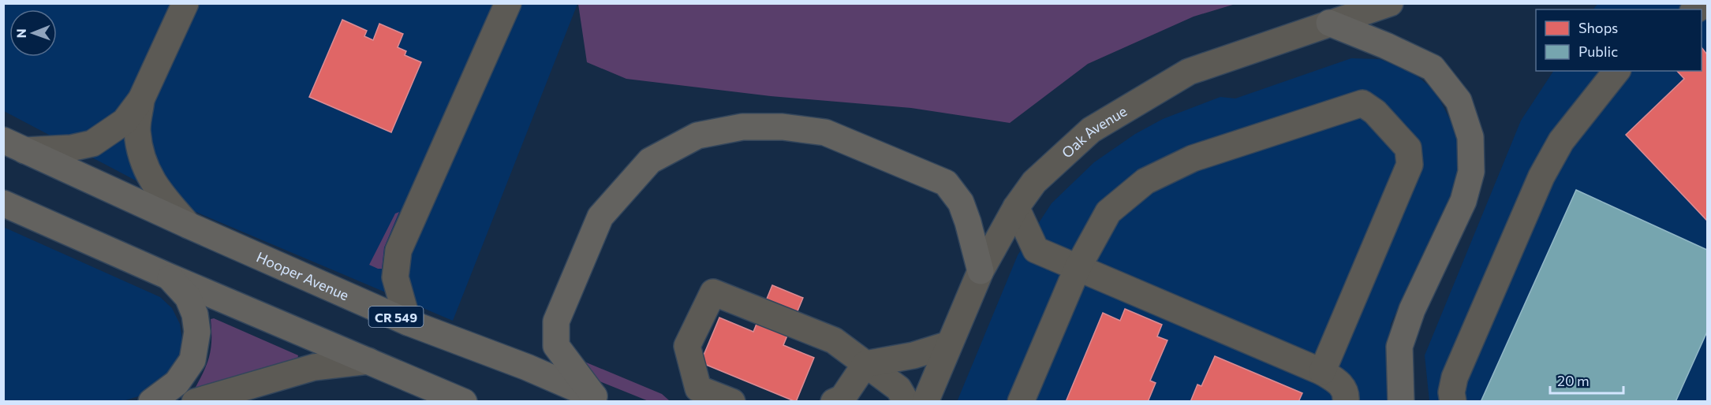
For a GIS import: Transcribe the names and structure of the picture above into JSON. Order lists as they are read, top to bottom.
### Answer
{
  "streets": {
    "main road": ["Hooper Avenue", "CR 549"],
    "street": ["Oak Avenue"]
  },
  "legend": ["Shops", "Public"],
  "scale_bar": "20 m",
  "north": "left"
}
